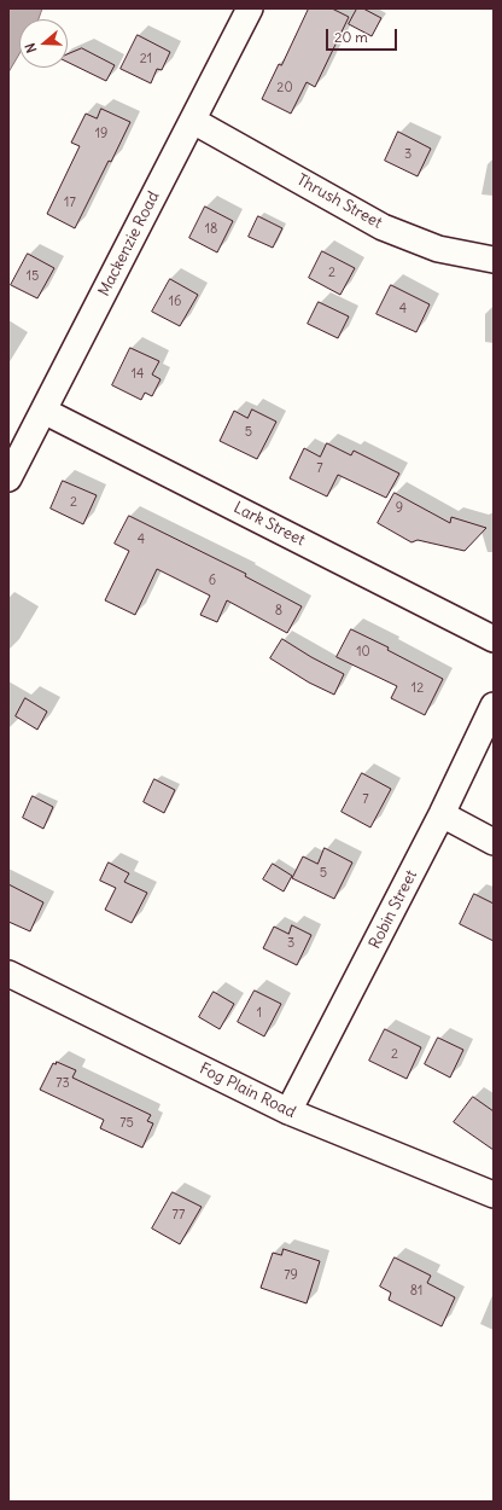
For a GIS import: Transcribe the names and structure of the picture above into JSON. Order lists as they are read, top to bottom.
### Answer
{
  "streets": {
    "street": [
      "Thrush Street",
      "Mackenzie Road",
      "Lark Street",
      "Robin Street",
      "Fog Plain Road"
    ]
  },
  "crossings": [
    ["Thrush Street", "Mackenzie Road"],
    ["Mackenzie Road", "Lark Street"],
    ["Robin Street", "Fog Plain Road"]
  ],
  "house_numbers": [
    "21",
    "20",
    "19",
    "3",
    "17",
    "18",
    "2",
    "15",
    "16",
    "4",
    "14",
    "5",
    "7",
    "2",
    "9",
    "4",
    "6",
    "8",
    "10",
    "12",
    "7",
    "5",
    "3",
    "1",
    "2",
    "73",
    "75",
    "77",
    "79",
    "81"
  ],
  "scale_bar": "20 m",
  "north": "left"
}
